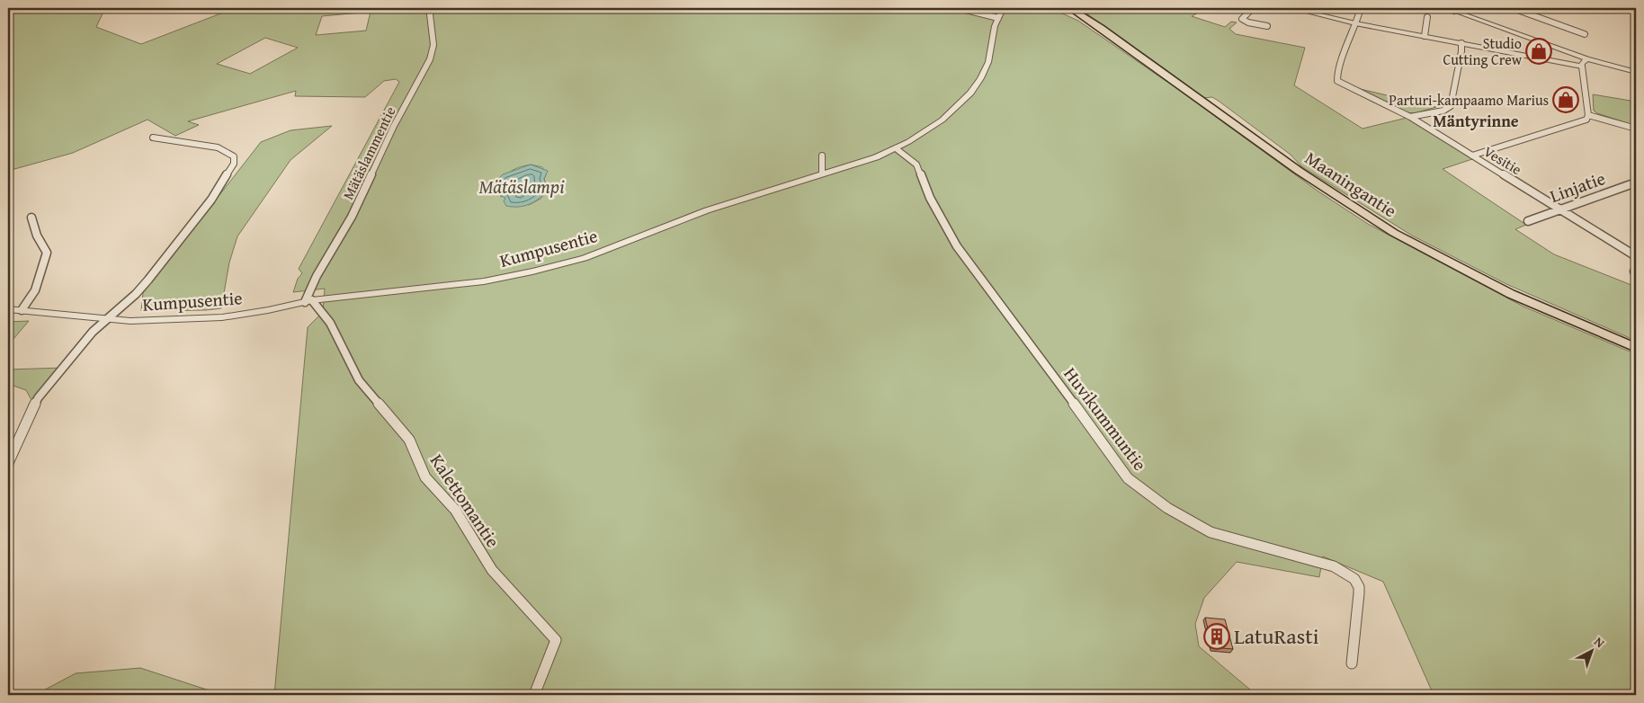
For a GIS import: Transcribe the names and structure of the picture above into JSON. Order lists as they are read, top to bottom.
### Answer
{
  "streets": {
    "main road": ["Maaningantie"],
    "street": [
      "Mätäslammentie",
      "Vesitie",
      "Linjatie",
      "Kumpusentie",
      "Huvikummuntie",
      "Kalettomantie"
    ]
  },
  "crossings": [
    ["Mätäslammentie", "Kumpusentie"],
    ["Mätäslammentie", "Kalettomantie"],
    ["Vesitie", "Linjatie"],
    ["Kumpusentie", "Huvikummuntie"],
    ["Kumpusentie", "Kalettomantie"]
  ],
  "districts": ["Mäntyrinne"],
  "water": ["Mätäslampi"],
  "places": {
    "shop": ["Studio Cutting Crew", "Parturi-kampaamo Marius"],
    "building": ["LatuRasti"]
  },
  "north": "top right"
}
